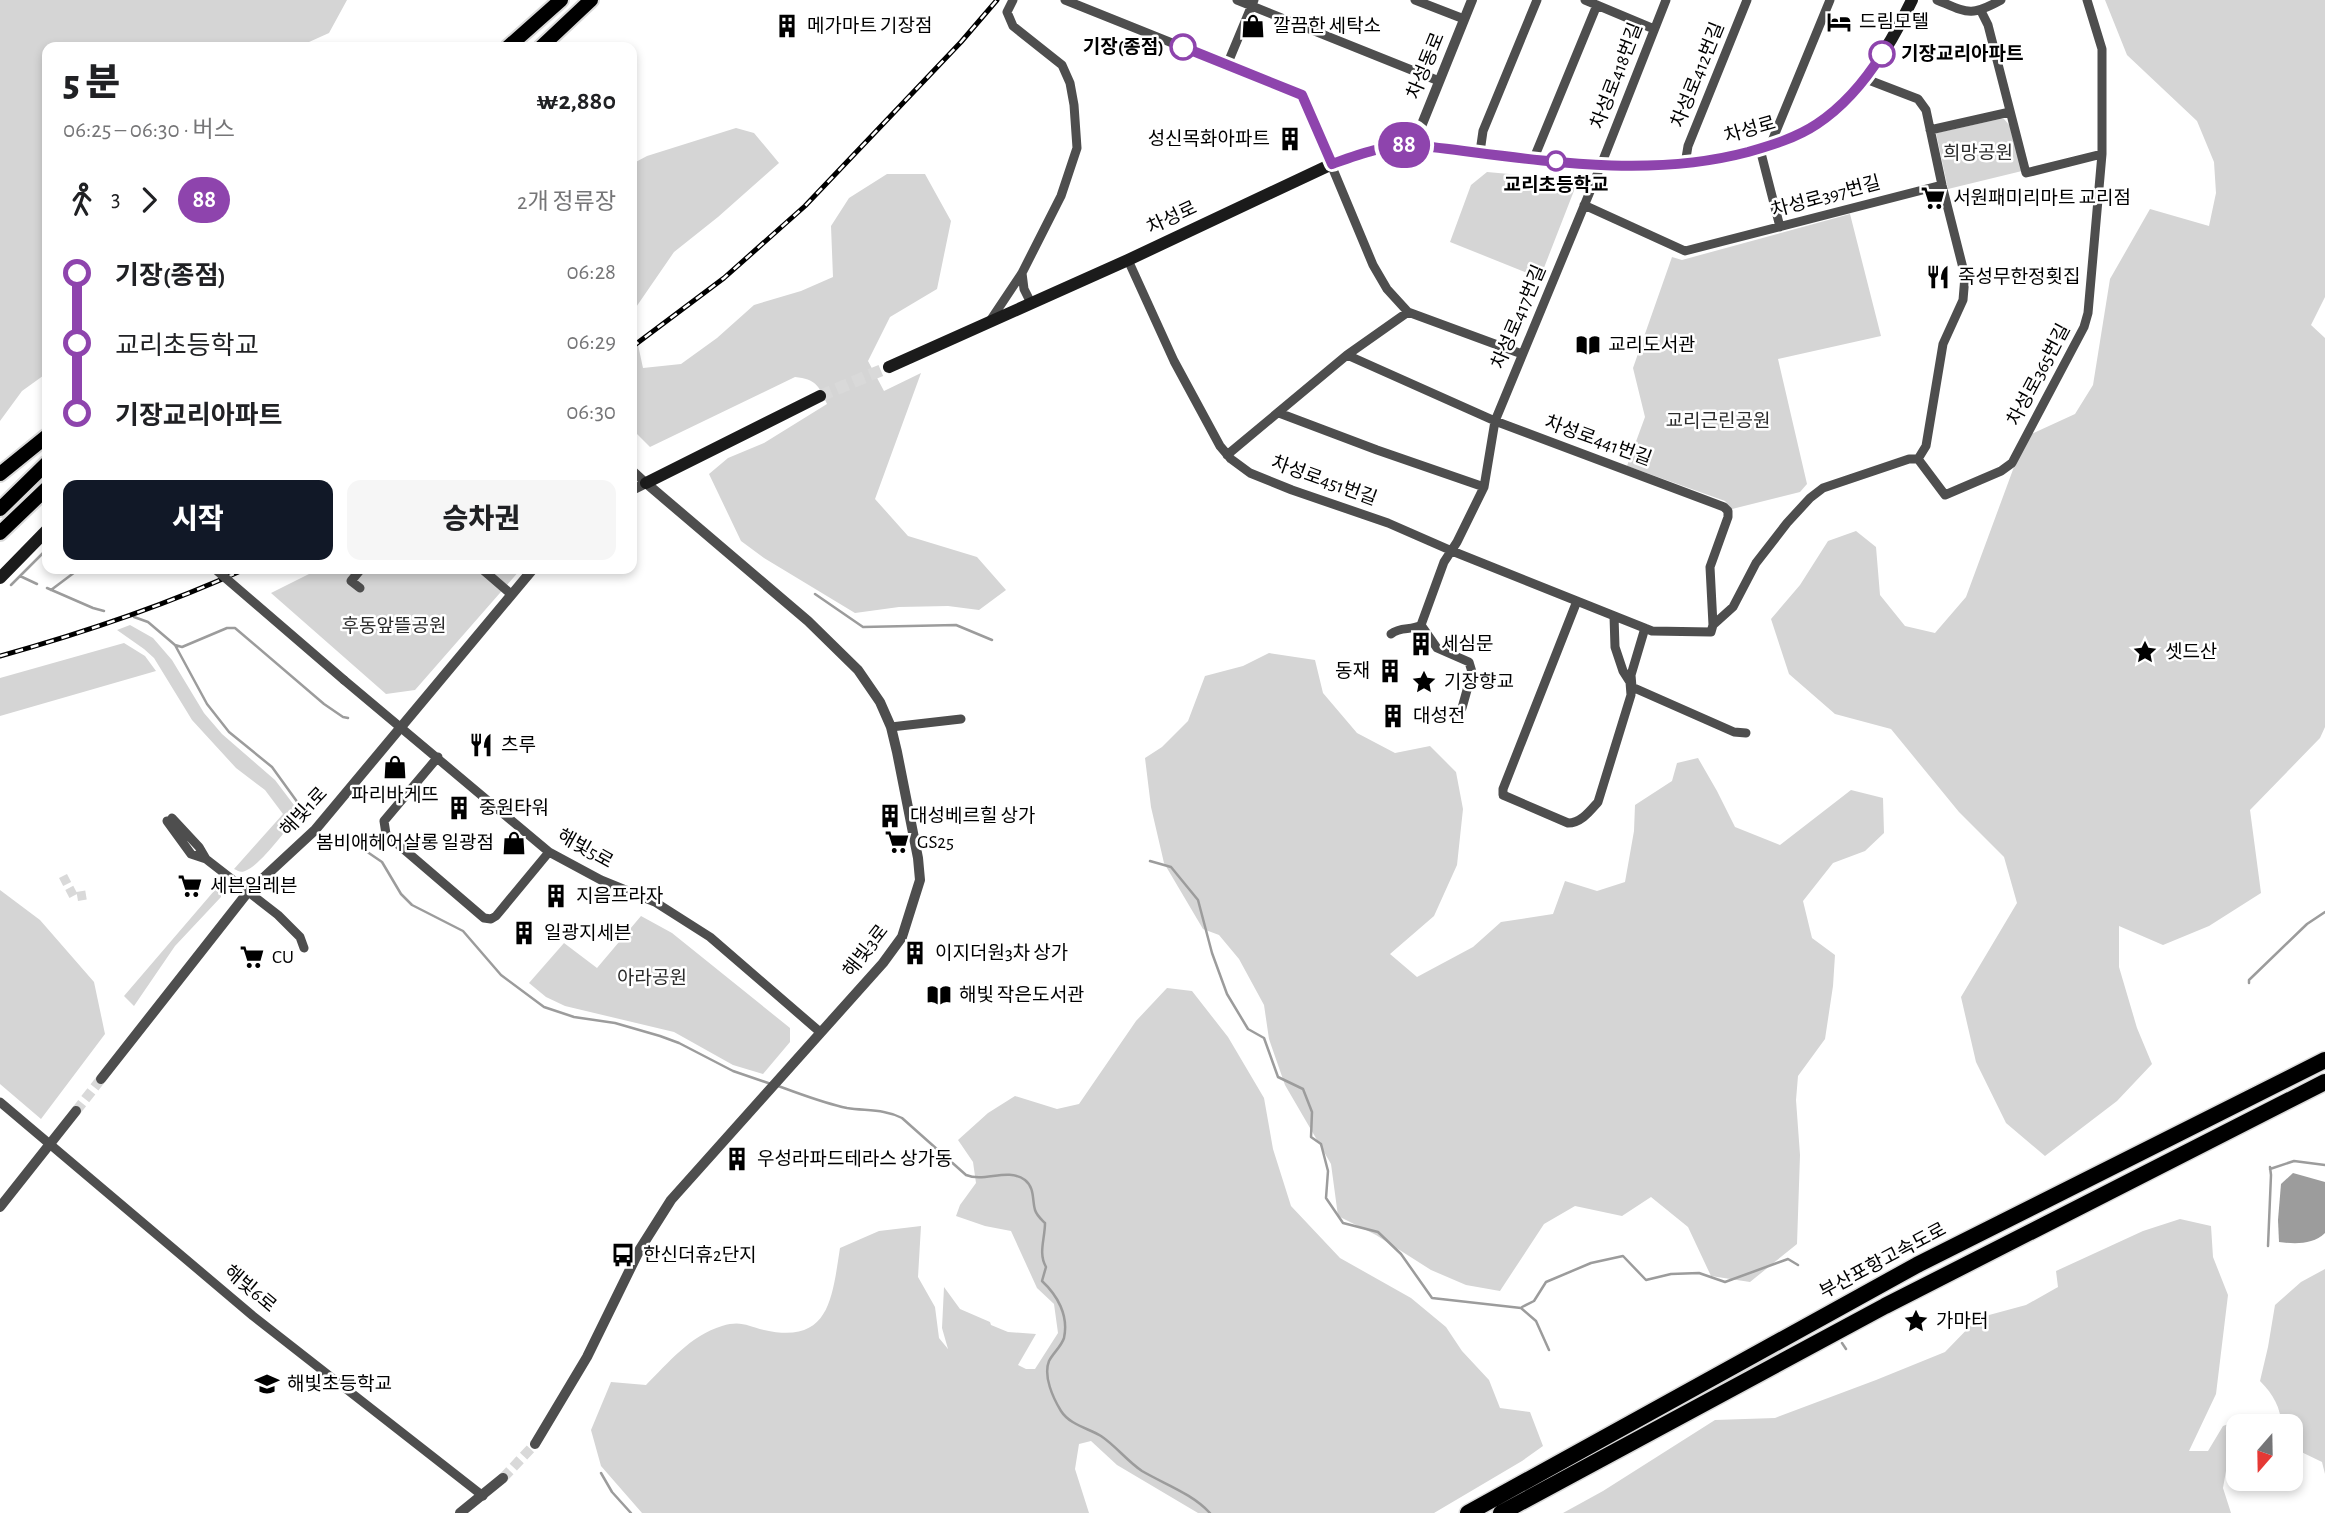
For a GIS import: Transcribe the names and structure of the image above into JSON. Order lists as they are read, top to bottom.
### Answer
{
  "streets": {
    "highway": ["부산포항고속도로"],
    "main road": ["차성로"],
    "street": [
      "차성동로",
      "차성로412번길",
      "차성로418번길",
      "차성로397번길",
      "차성로417번길",
      "차성로365번길",
      "차성로441번길",
      "차성로451번길",
      "해빛1로",
      "해빛5로",
      "해빛3로",
      "해빛6로"
    ]
  },
  "crossings": [
    ["차성동로", "차성로"],
    ["차성로412번길", "차성로"],
    ["차성로418번길", "차성로"],
    ["차성로418번길", "차성로417번길"],
    ["차성로", "차성로417번길"],
    ["차성로", "차성로451번길"],
    ["차성로397번길", "차성로417번길"],
    ["차성로417번길", "차성로441번길"],
    ["차성로417번길", "차성로451번길"],
    ["차성로441번길", "차성로451번길"],
    ["해빛1로", "해빛5로"],
    ["해빛5로", "해빛3로"]
  ],
  "parks": [
    "희망공원",
    "교리근린공원",
    "후동앞뜰공원",
    "아라공원"
  ],
  "places": {
    "hotel": ["드림모텔"],
    "building": [
      "메가마트 기장점",
      "성신목화아파트",
      "세심문",
      "동재",
      "대성전",
      "중원타워",
      "대성베르힐 상가",
      "지음프라자",
      "일광지세븐",
      "이지더원3차 상가",
      "우성라파드테라스 상가동"
    ],
    "shop": ["깔끔한 세탁소", "파리바게뜨", "봄비애헤어살롱 일광점"],
    "other": ["기장(종점)", "기장교리아파트", "교리초등학교"],
    "supermarket": [
      "서원패미리마트 교리점",
      "GS25",
      "세븐일레븐",
      "CU"
    ],
    "restaurant": ["죽성무한정횟집", "츠루"],
    "library": ["교리도서관", "해빛 작은도서관"],
    "place": ["셋드산", "기장향교", "가마터"],
    "bus stop": ["한신더휴2단지"],
    "school or university": ["해빛초등학교"]
  },
  "lines": ["bus line 88"],
  "north": "bottom",
  "page": {
    "on_map": "88",
    "heading": ["5 분", "06:25 – 06:30 · 버스", "₩2,880"],
    "legs": ["3", "88", "2개 정류장"],
    "list": [
      {
        "name": "기장(종점)",
        "value": "06:28"
      },
      {
        "name": "교리초등학교",
        "value": "06:29"
      },
      {
        "name": "기장교리아파트",
        "value": "06:30"
      }
    ],
    "buttons": ["시작", "승차권"]
  }
}
